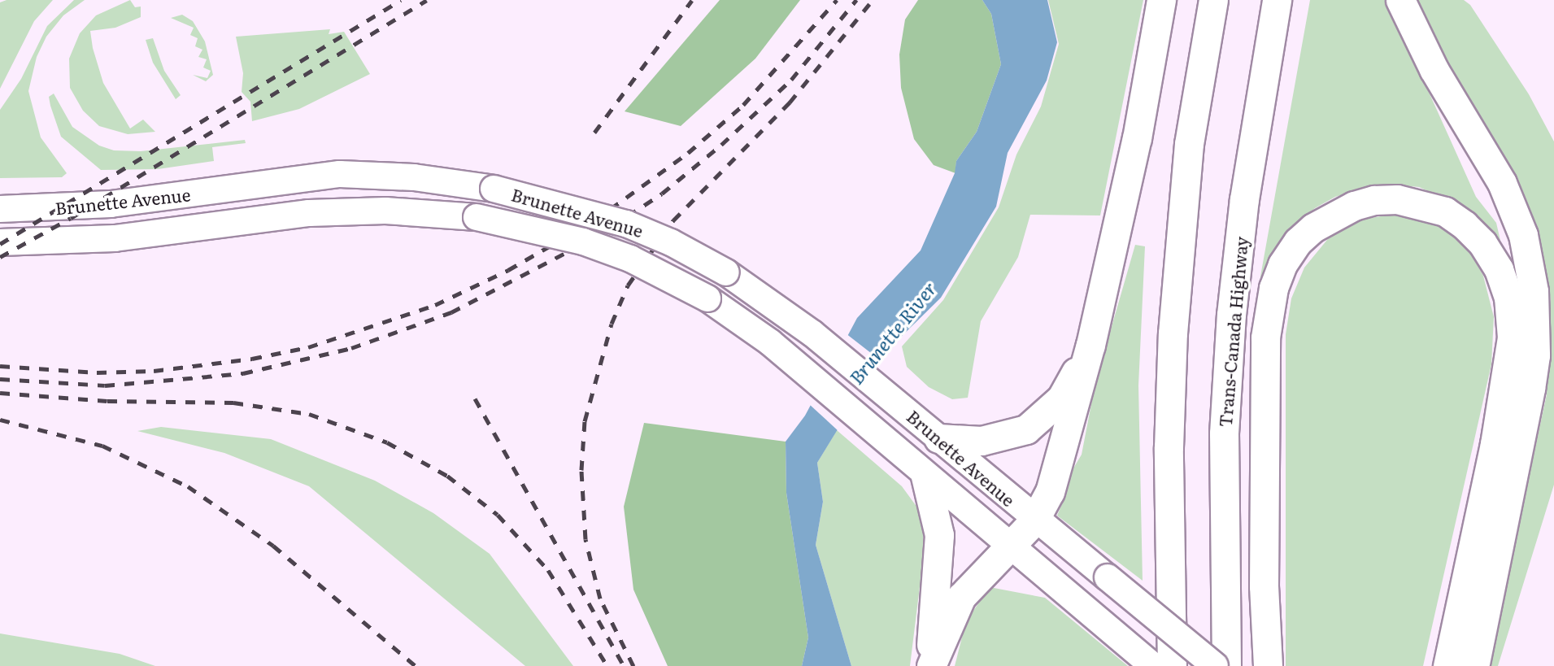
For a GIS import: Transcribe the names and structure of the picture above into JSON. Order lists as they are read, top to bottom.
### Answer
{
  "streets": {
    "highway": ["Trans-Canada Highway"],
    "main road": ["Brunette Avenue"]
  },
  "water": ["Brunette River"]
}
